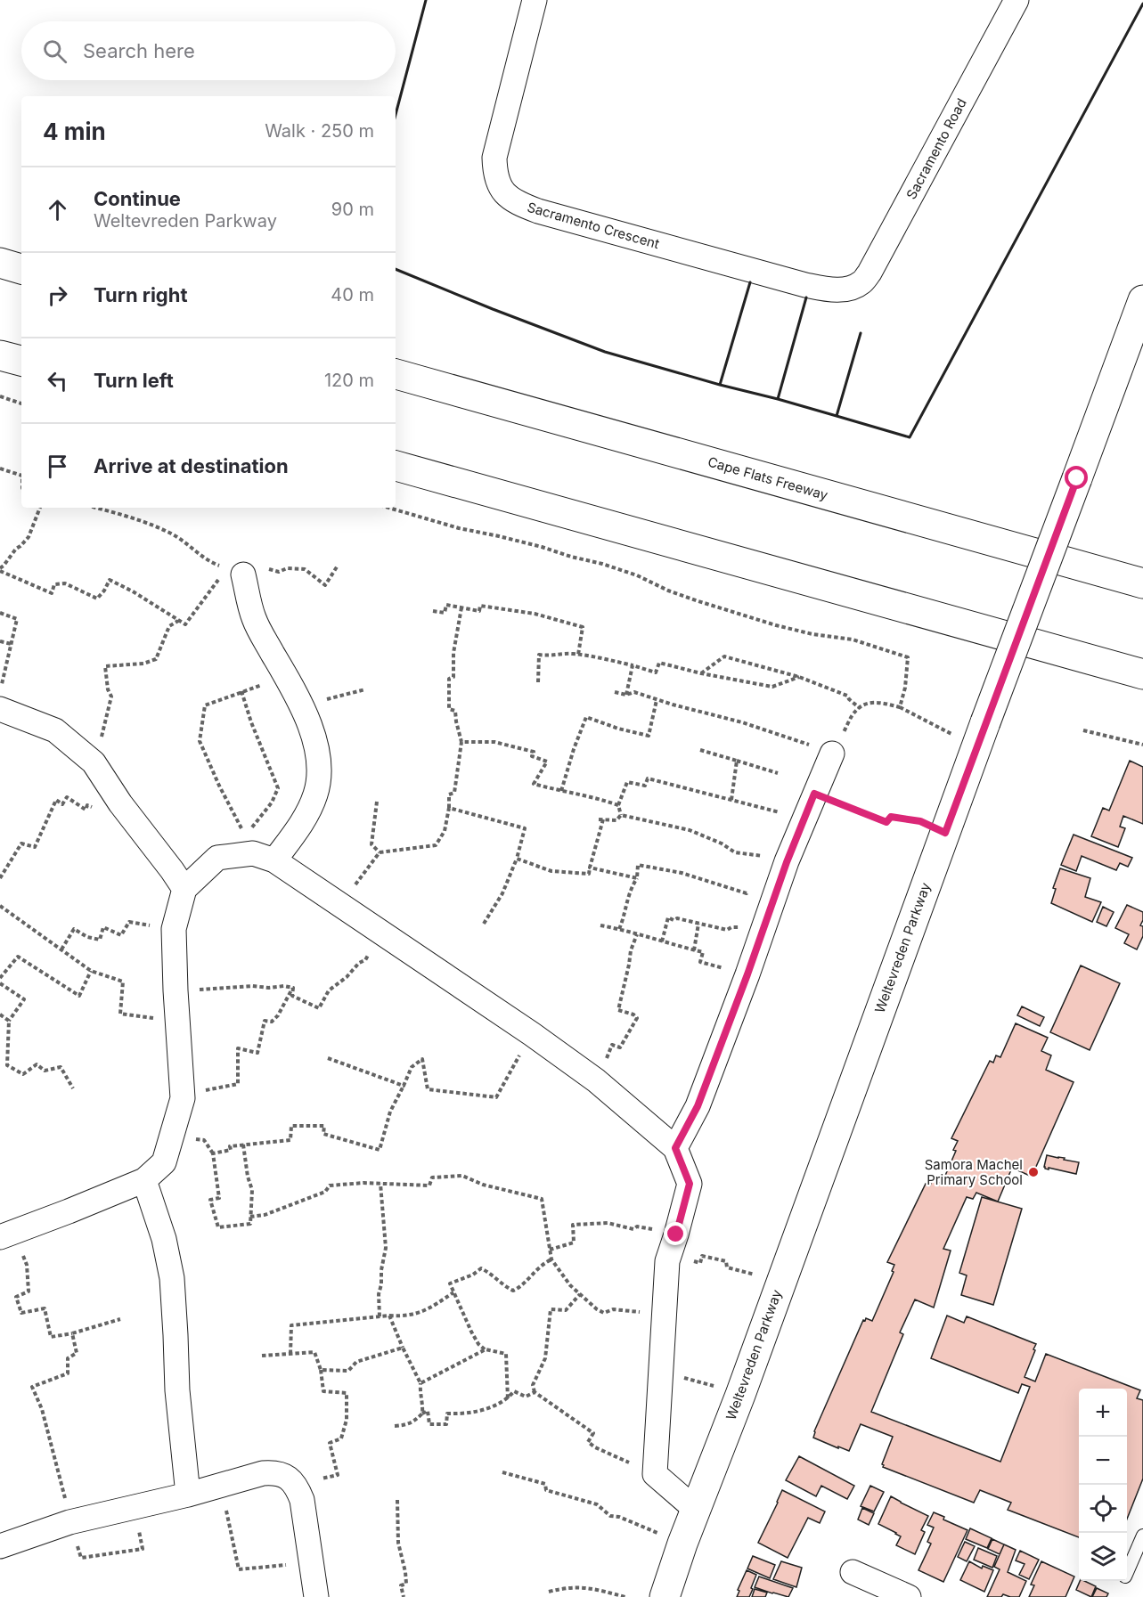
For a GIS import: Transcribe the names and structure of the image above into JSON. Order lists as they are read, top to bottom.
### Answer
{
  "streets": {
    "main road": ["Cape Flats Freeway", "Weltevreden Parkway"],
    "street": ["Sacramento Road", "Sacramento Crescent"]
  },
  "crossings": [
    ["Sacramento Road", "Sacramento Crescent"]
  ],
  "places": ["Samora Machel Primary School"],
  "page": {
    "search": "Search here",
    "heading": ["4 min", "Walk · 250 m"],
    "list": [
      ["Continue", "Weltevreden Parkway", "90 m"],
      ["Turn right", "40 m"],
      ["Turn left", "120 m"],
      "Arrive at destination"
    ],
    "map_buttons": ["+", "−"]
  }
}
